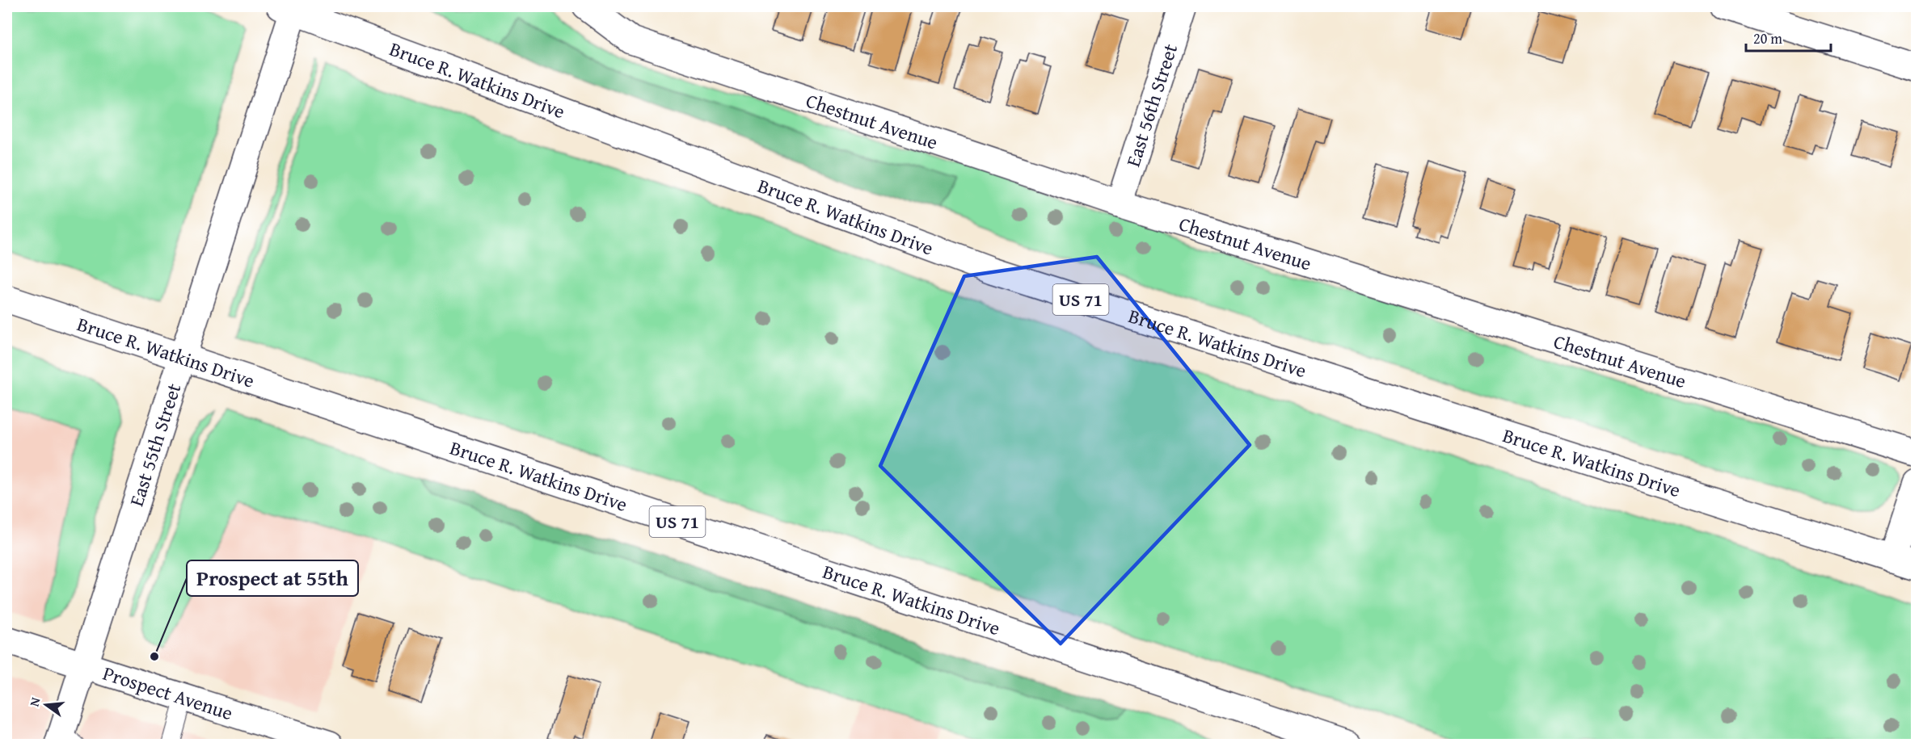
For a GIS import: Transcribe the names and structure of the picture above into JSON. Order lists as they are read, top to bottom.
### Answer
{
  "streets": {
    "main road": [
      "Bruce R. Watkins Drive",
      "East 56th Street",
      "Chestnut Avenue",
      "US 71",
      "East 55th Street",
      "Prospect Avenue"
    ]
  },
  "crossings": [
    ["Bruce R. Watkins Drive", "East 55th Street"],
    ["East 56th Street", "Chestnut Avenue"],
    ["East 55th Street", "Prospect Avenue"]
  ],
  "places": ["Prospect at 55th"],
  "scale_bar": "20 m",
  "north": "left"
}
